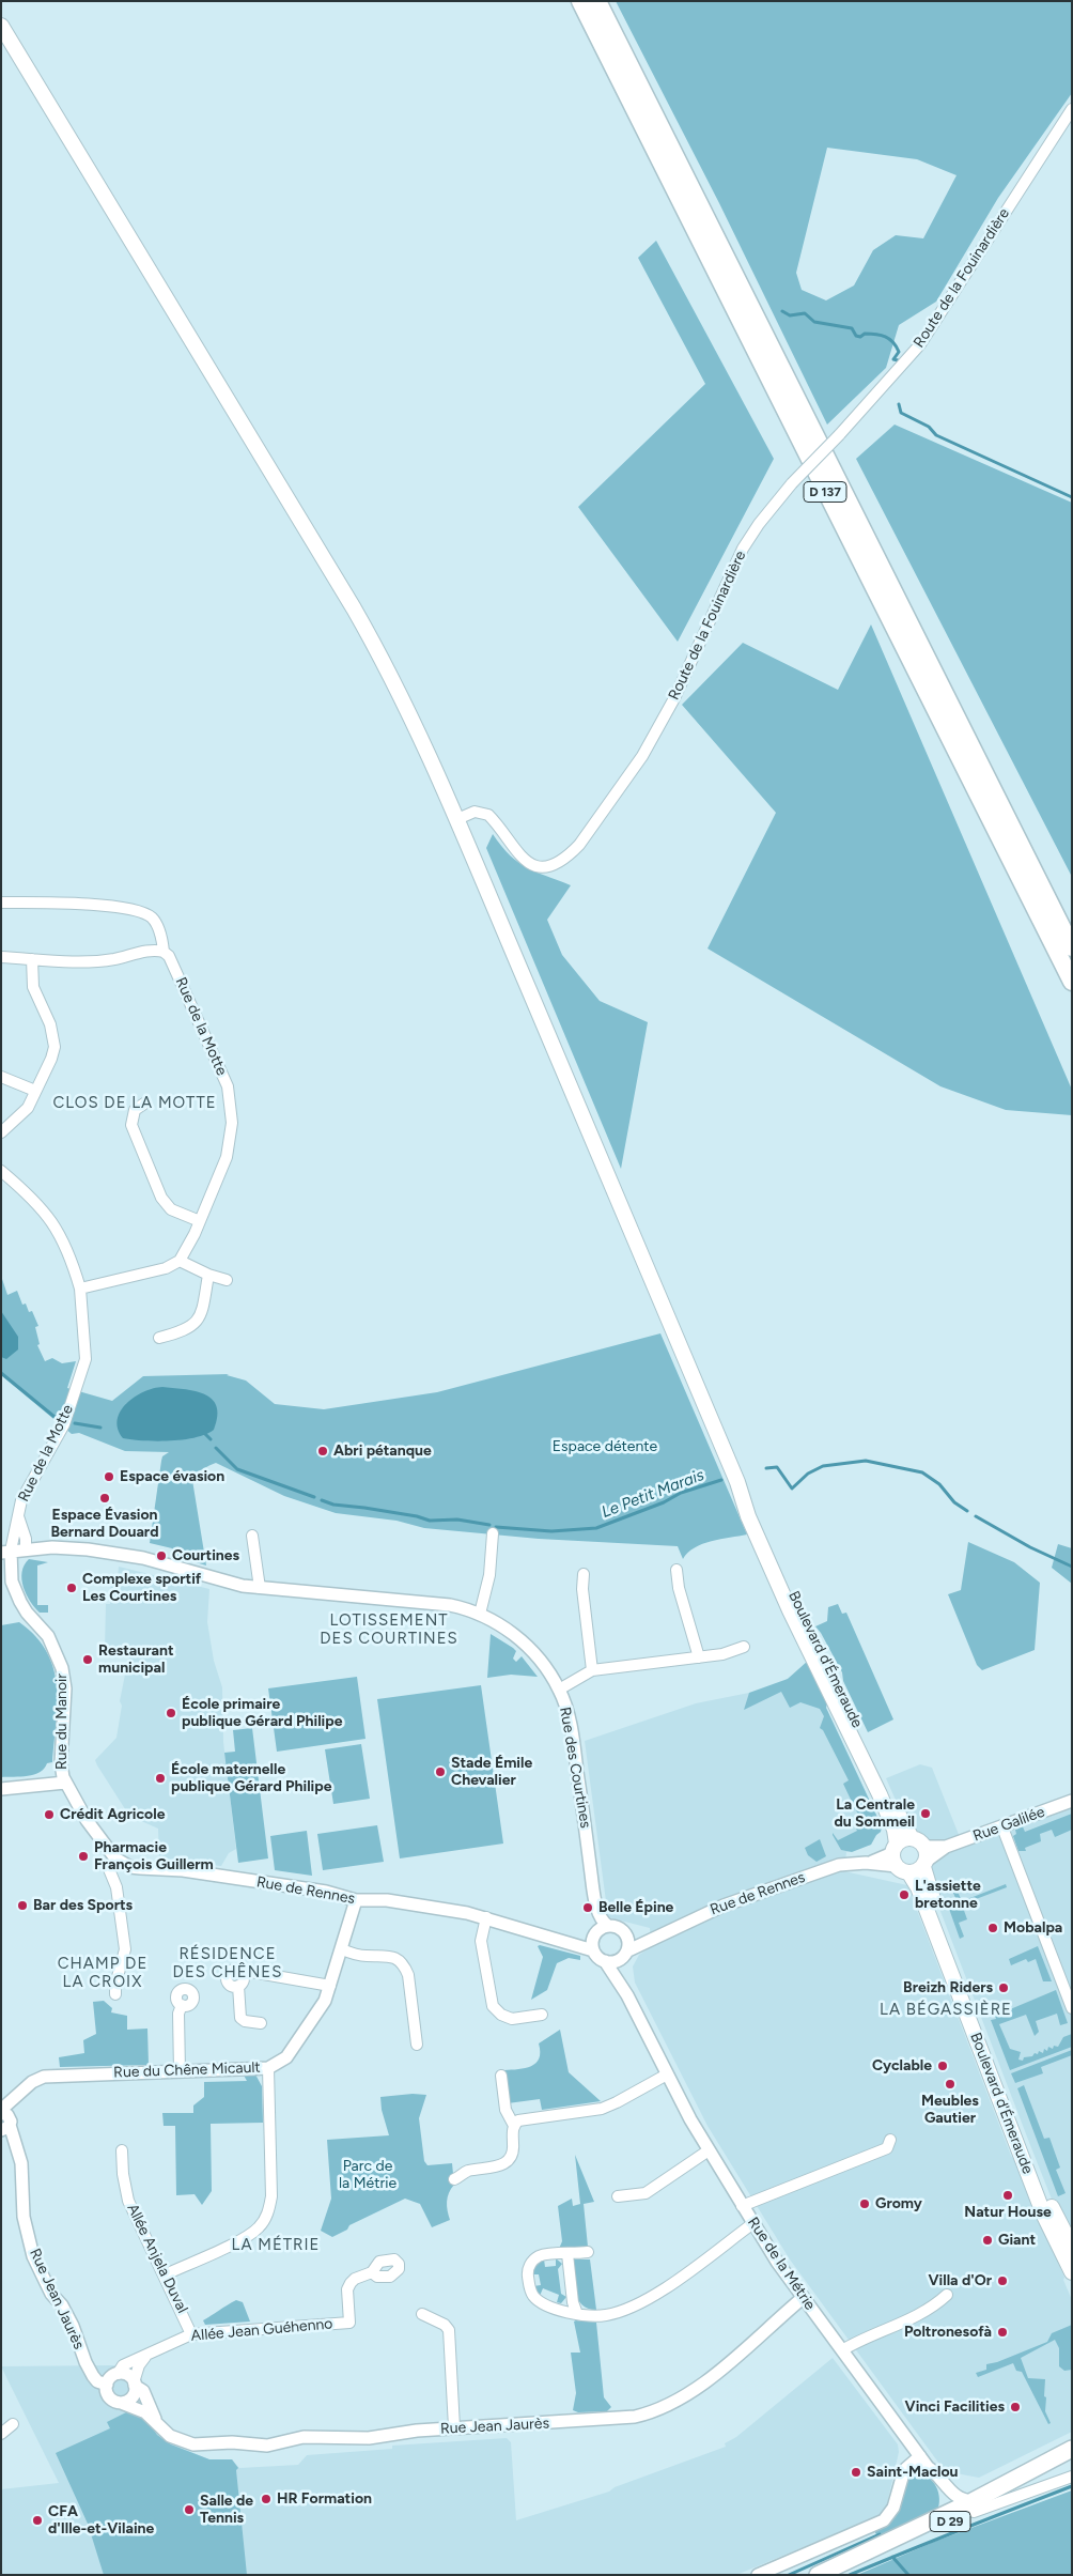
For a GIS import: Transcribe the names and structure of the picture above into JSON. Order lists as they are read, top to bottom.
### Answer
{
  "streets": {
    "highway": ["D 137"],
    "main road": ["Boulevard d'Émeraude", "D 29"],
    "street": [
      "Route de la Fouinardière",
      "Rue de la Motte",
      "Rue du Manoir",
      "Rue des Courtines",
      "Rue Galilée",
      "Rue de Rennes",
      "Rue du Chêne Micault",
      "Allée Anjela Duval",
      "Rue de la Métrie",
      "Rue Jean Jaurès",
      "Allée Jean Guéhenno"
    ]
  },
  "crossings": [
    ["Rue de la Motte", "Rue du Manoir"],
    ["Rue de la Motte", "Rue des Courtines"],
    ["Boulevard d'Émeraude", "Rue Galilée"],
    ["Boulevard d'Émeraude", "Rue de Rennes"],
    ["Rue du Manoir", "Rue des Courtines"],
    ["Rue du Manoir", "Rue de Rennes"],
    ["Rue des Courtines", "Rue de Rennes"],
    ["Rue des Courtines", "Rue de la Métrie"],
    ["Rue Galilée", "Rue de Rennes"],
    ["Rue de Rennes", "Rue du Chêne Micault"],
    ["Rue de Rennes", "Rue de la Métrie"],
    ["Rue du Chêne Micault", "Rue Jean Jaurès"],
    ["Allée Anjela Duval", "Allée Jean Guéhenno"],
    ["Rue de la Métrie", "Rue Jean Jaurès"],
    ["Rue de la Métrie", "D 29"],
    ["Rue Jean Jaurès", "Allée Jean Guéhenno"]
  ],
  "districts": [
    "CLOS DE LA MOTTE",
    "LOTISSEMENT DES COURTINES",
    "RÉSIDENCE DES CHÊNES",
    "CHAMP DE LA CROIX",
    "LA BÉGASSIÈRE",
    "LA MÉTRIE"
  ],
  "water": ["Le Petit Marais"],
  "parks": ["Espace détente", "Parc de la Métrie"],
  "places": [
    "Abri pétanque",
    "Espace évasion",
    "Espace Évasion Bernard Douard",
    "Courtines",
    "Complexe sportif Les Courtines",
    "Restaurant municipal",
    "École primaire publique Gérard Philipe",
    "Stade Émile Chevalier",
    "École maternelle publique Gérard Philipe",
    "La Centrale du Sommeil",
    "Crédit Agricole",
    "Pharmacie François Guillerm",
    "L'assiette bretonne",
    "Bar des Sports",
    "Belle Épine",
    "Mobalpa",
    "Breizh Riders",
    "Cyclable",
    "Meubles Gautier",
    "Natur House",
    "Gromy",
    "Giant",
    "Villa d'Or",
    "Poltronesofà",
    "Vinci Facilities",
    "Saint-Maclou",
    "HR Formation",
    "Salle de Tennis",
    "CFA d'Ille-et-Vilaine"
  ]
}
